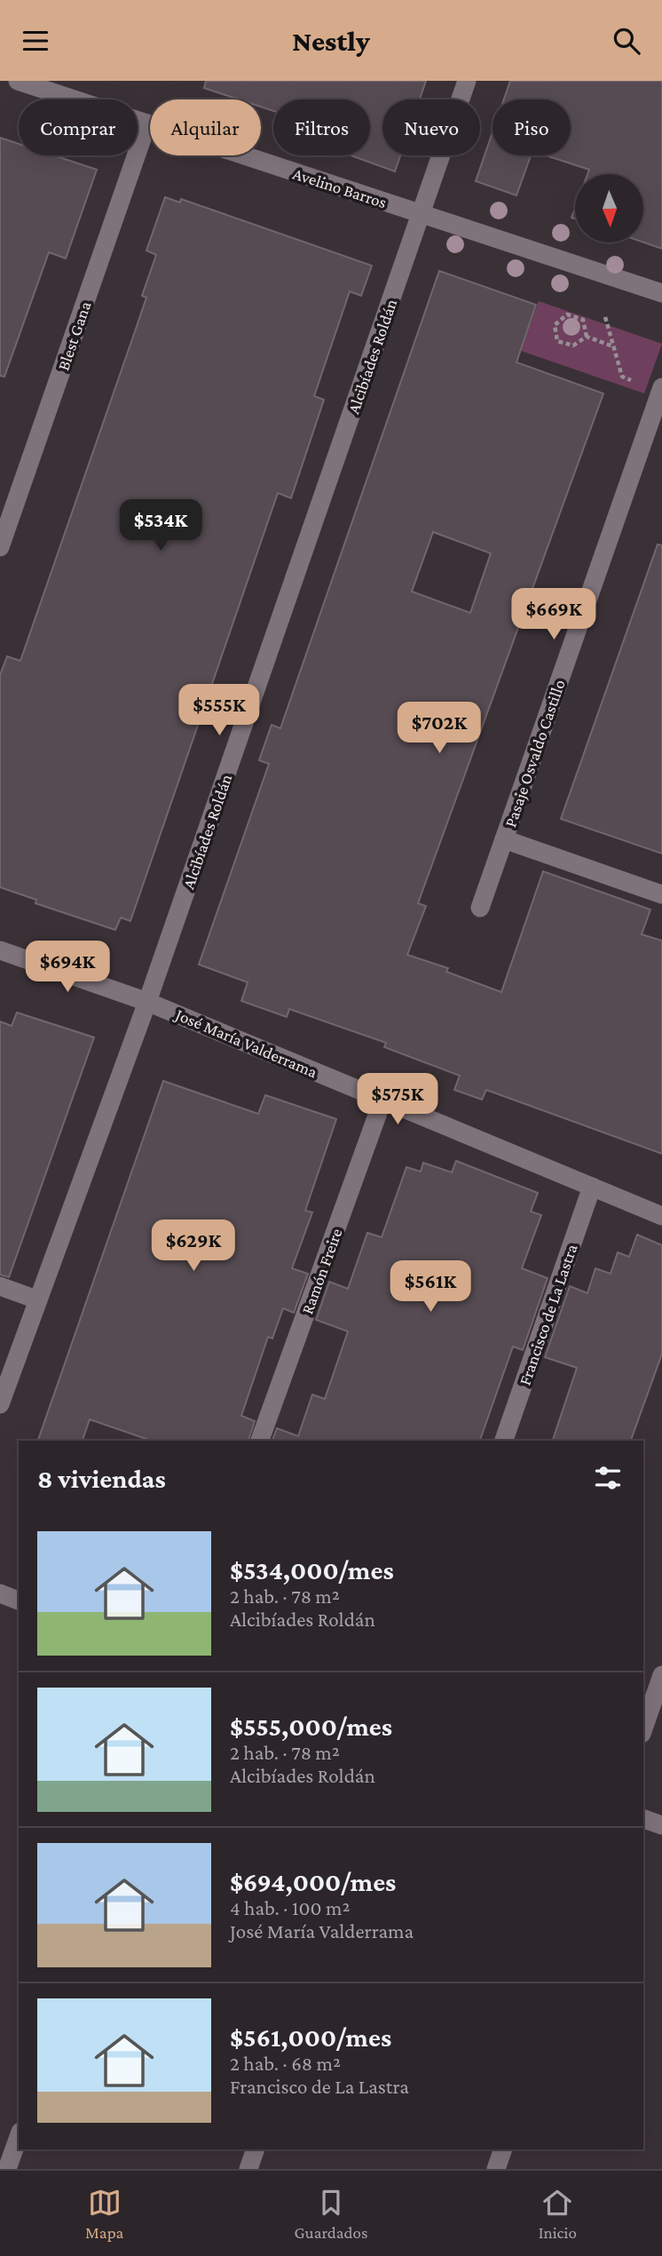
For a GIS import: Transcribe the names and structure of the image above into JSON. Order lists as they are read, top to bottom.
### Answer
{
  "streets": {
    "street": [
      "Avelino Barros",
      "Blest Gana",
      "Alcibíades Roldán",
      "Pasaje Osvaldo Castillo",
      "José María Valderrama",
      "Ramón Freire",
      "Francisco de La Lastra"
    ]
  },
  "crossings": [
    ["Avelino Barros", "Blest Gana"],
    ["Avelino Barros", "Alcibíades Roldán"],
    ["Alcibíades Roldán", "José María Valderrama"],
    ["José María Valderrama", "Ramón Freire"],
    ["José María Valderrama", "Francisco de La Lastra"]
  ],
  "north": "bottom",
  "page": {
    "header": "Nestly",
    "chip": [
      "Comprar",
      "Alquilar",
      "Filtros",
      "Nuevo",
      "Piso"
    ],
    "price": [
      "$534K",
      "$669K",
      "$555K",
      "$702K",
      "$694K",
      "$575K",
      "$629K",
      "$561K"
    ],
    "heading": "8 viviendas",
    "list": [
      {
        "name": "$534,000/mes",
        "note": "2 hab. · 78 m² · Alcibíades Roldán"
      },
      {
        "name": "$555,000/mes",
        "note": "2 hab. · 78 m² · Alcibíades Roldán"
      },
      {
        "name": "$694,000/mes",
        "note": "4 hab. · 100 m² · José María Valderrama"
      },
      {
        "name": "$561,000/mes",
        "note": "2 hab. · 68 m² · Francisco de La Lastra"
      }
    ],
    "tabs": ["Mapa", "Guardados", "Inicio"]
  }
}
